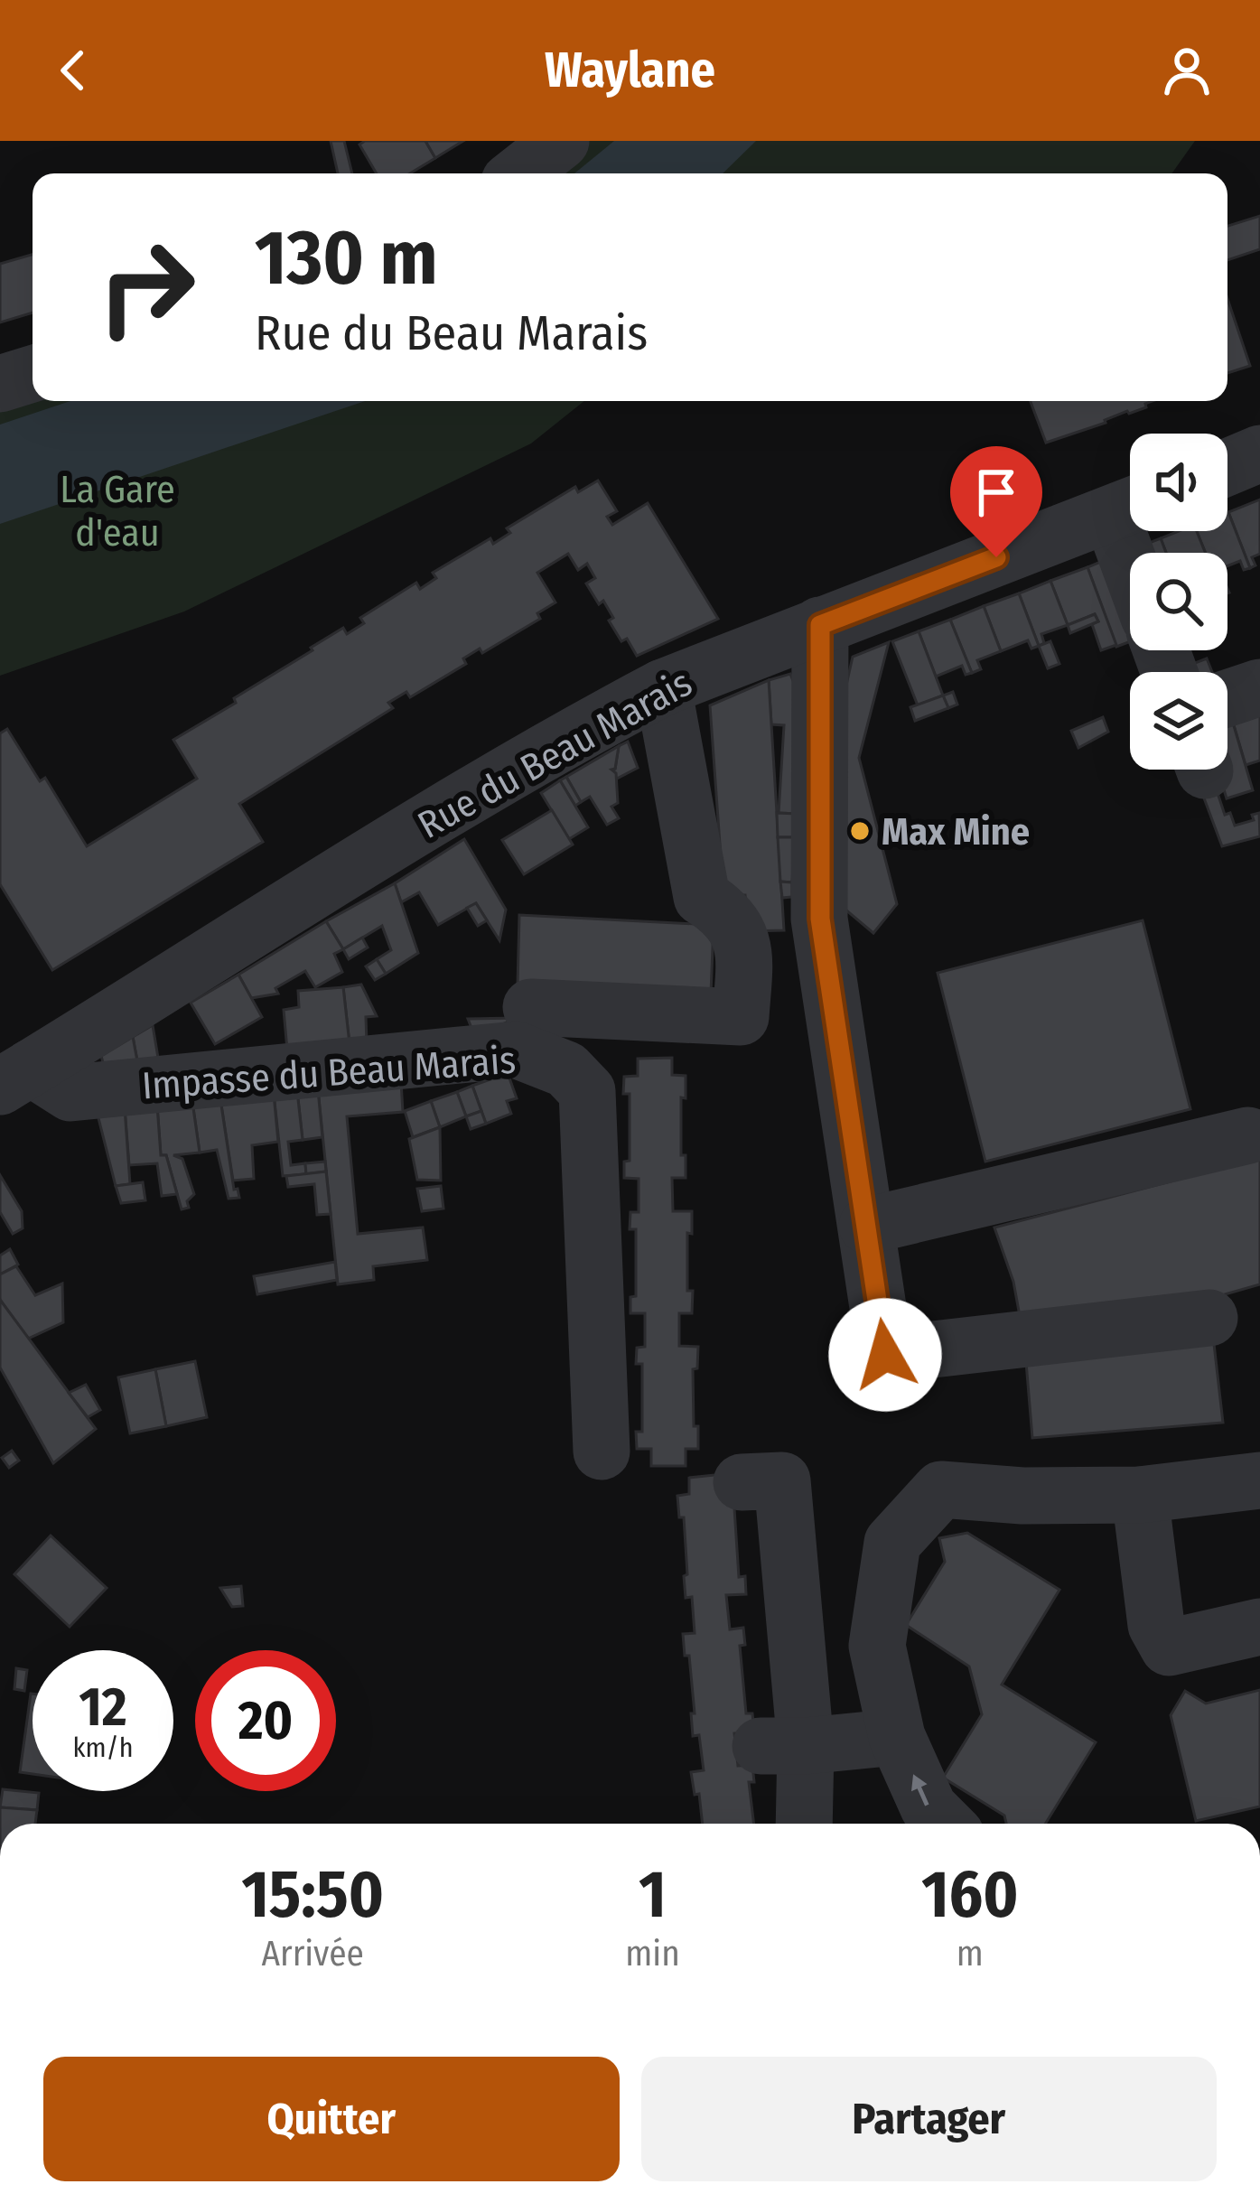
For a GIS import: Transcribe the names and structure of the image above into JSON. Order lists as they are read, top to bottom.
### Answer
{
  "streets": {
    "street": ["Rue du Beau Marais", "Impasse du Beau Marais"]
  },
  "crossings": [
    ["Rue du Beau Marais", "Impasse du Beau Marais"]
  ],
  "parks": ["La Gare d'eau"],
  "places": ["Max Mine"],
  "page": {
    "header": "Waylane",
    "turn": ["130 m", "Rue du Beau Marais"],
    "speed": "12 km/h",
    "limit": "20",
    "eta": [
      "15:50",
      "Arrivée",
      "1",
      "min",
      "160",
      "m"
    ],
    "buttons": ["Quitter", "Partager"]
  }
}
